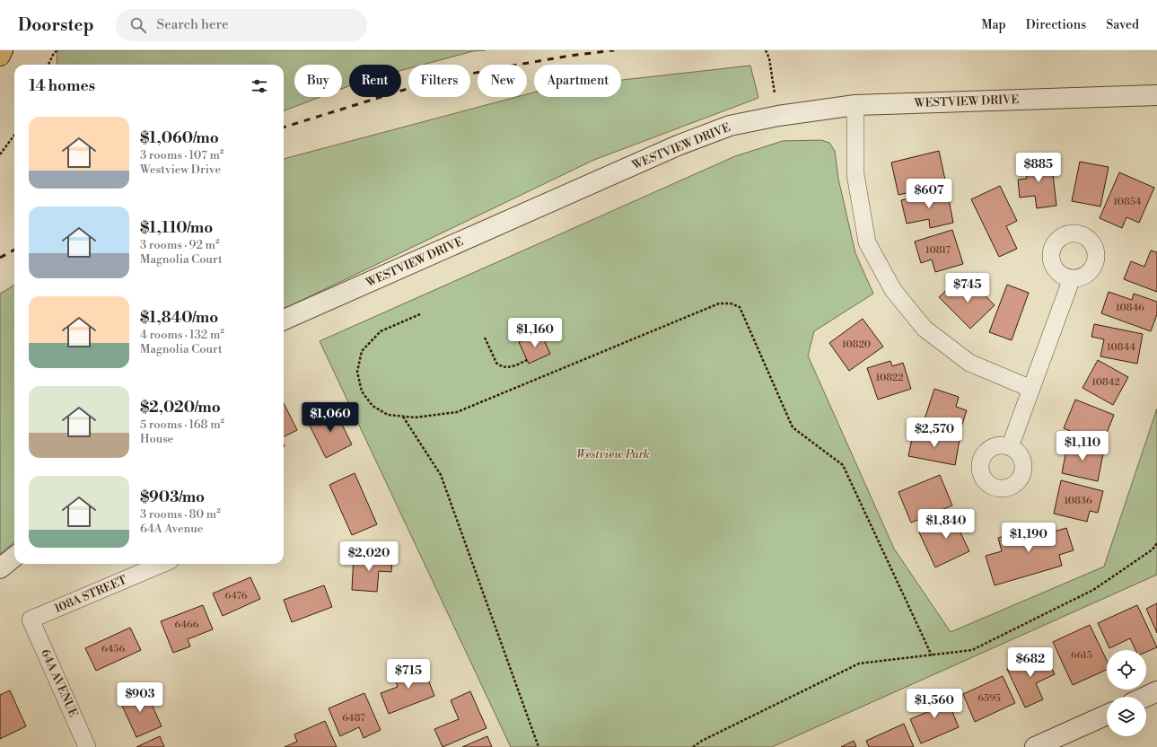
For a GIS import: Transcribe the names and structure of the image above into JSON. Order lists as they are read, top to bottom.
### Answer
{
  "streets": {
    "street": ["WESTVIEW DRIVE", "108A STREET", "64A AVENUE"]
  },
  "crossings": [
    ["108A STREET", "64A AVENUE"]
  ],
  "parks": ["Westview Park"],
  "house_numbers": [
    "10854",
    "10817",
    "10846",
    "10820",
    "10844",
    "10822",
    "10842",
    "10836",
    "6476",
    "6466",
    "6456",
    "6615",
    "6595",
    "6487"
  ],
  "page": {
    "header": "Doorstep",
    "search": "Search here",
    "nav": ["Map", "Directions", "Saved"],
    "chip": [
      "Buy",
      "Rent",
      "Filters",
      "New",
      "Apartment"
    ],
    "heading": "14 homes",
    "list": [
      {
        "name": "$1,060/mo",
        "note": "3 rooms · 107 m² · Westview Drive"
      },
      {
        "name": "$1,110/mo",
        "note": "3 rooms · 92 m² · Magnolia Court"
      },
      {
        "name": "$1,840/mo",
        "note": "4 rooms · 132 m² · Magnolia Court"
      },
      {
        "name": "$2,020/mo",
        "note": "5 rooms · 168 m² · House"
      },
      {
        "name": "$903/mo",
        "note": "3 rooms · 80 m² · 64A Avenue"
      }
    ],
    "price": [
      "$885",
      "$607",
      "$745",
      "$1,160",
      "$1,060",
      "$2,570",
      "$1,110",
      "$1,840",
      "$1,190",
      "$2,020",
      "$682",
      "$715",
      "$903",
      "$1,560"
    ]
  }
}
